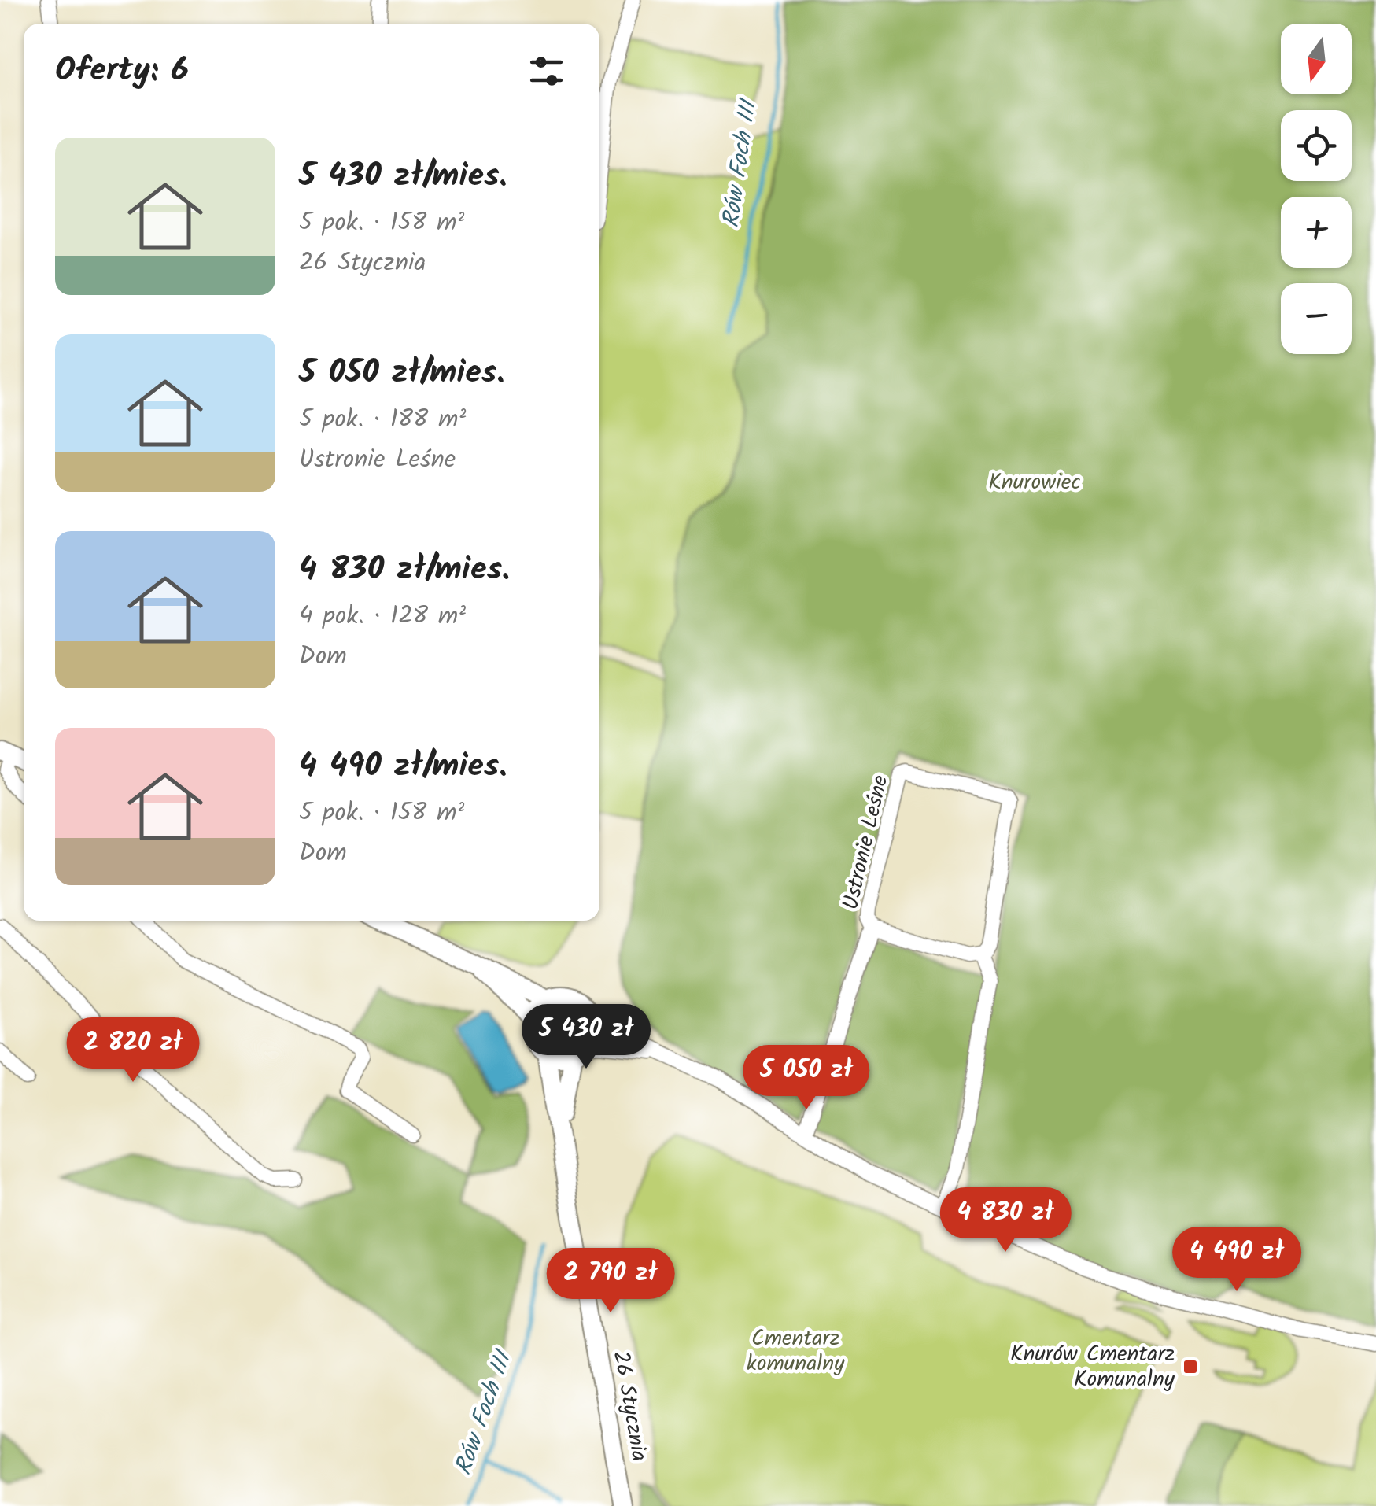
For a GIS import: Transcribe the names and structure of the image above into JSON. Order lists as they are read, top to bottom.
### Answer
{
  "streets": {
    "street": ["Ustronie Leśne", "26 Stycznia"]
  },
  "water": ["Rów Foch III"],
  "parks": ["Knurowiec", "Cmentarz komunalny"],
  "places": {
    "transit": ["Knurów Cmentarz Komunalny"]
  },
  "north": "bottom",
  "page": {
    "map_buttons": ["+", "−"],
    "heading": "Oferty: 6",
    "list": [
      {
        "name": "5 430 zł/mies.",
        "note": "5 pok. · 158 m² · 26 Stycznia"
      },
      {
        "name": "5 050 zł/mies.",
        "note": "5 pok. · 188 m² · Ustronie Leśne"
      },
      {
        "name": "4 830 zł/mies.",
        "note": "4 pok. · 128 m² · Dom"
      },
      {
        "name": "4 490 zł/mies.",
        "note": "5 pok. · 158 m² · Dom"
      }
    ],
    "price": [
      "5 430 zł",
      "2 820 zł",
      "5 050 zł",
      "4 830 zł",
      "4 490 zł",
      "2 790 zł"
    ]
  }
}
